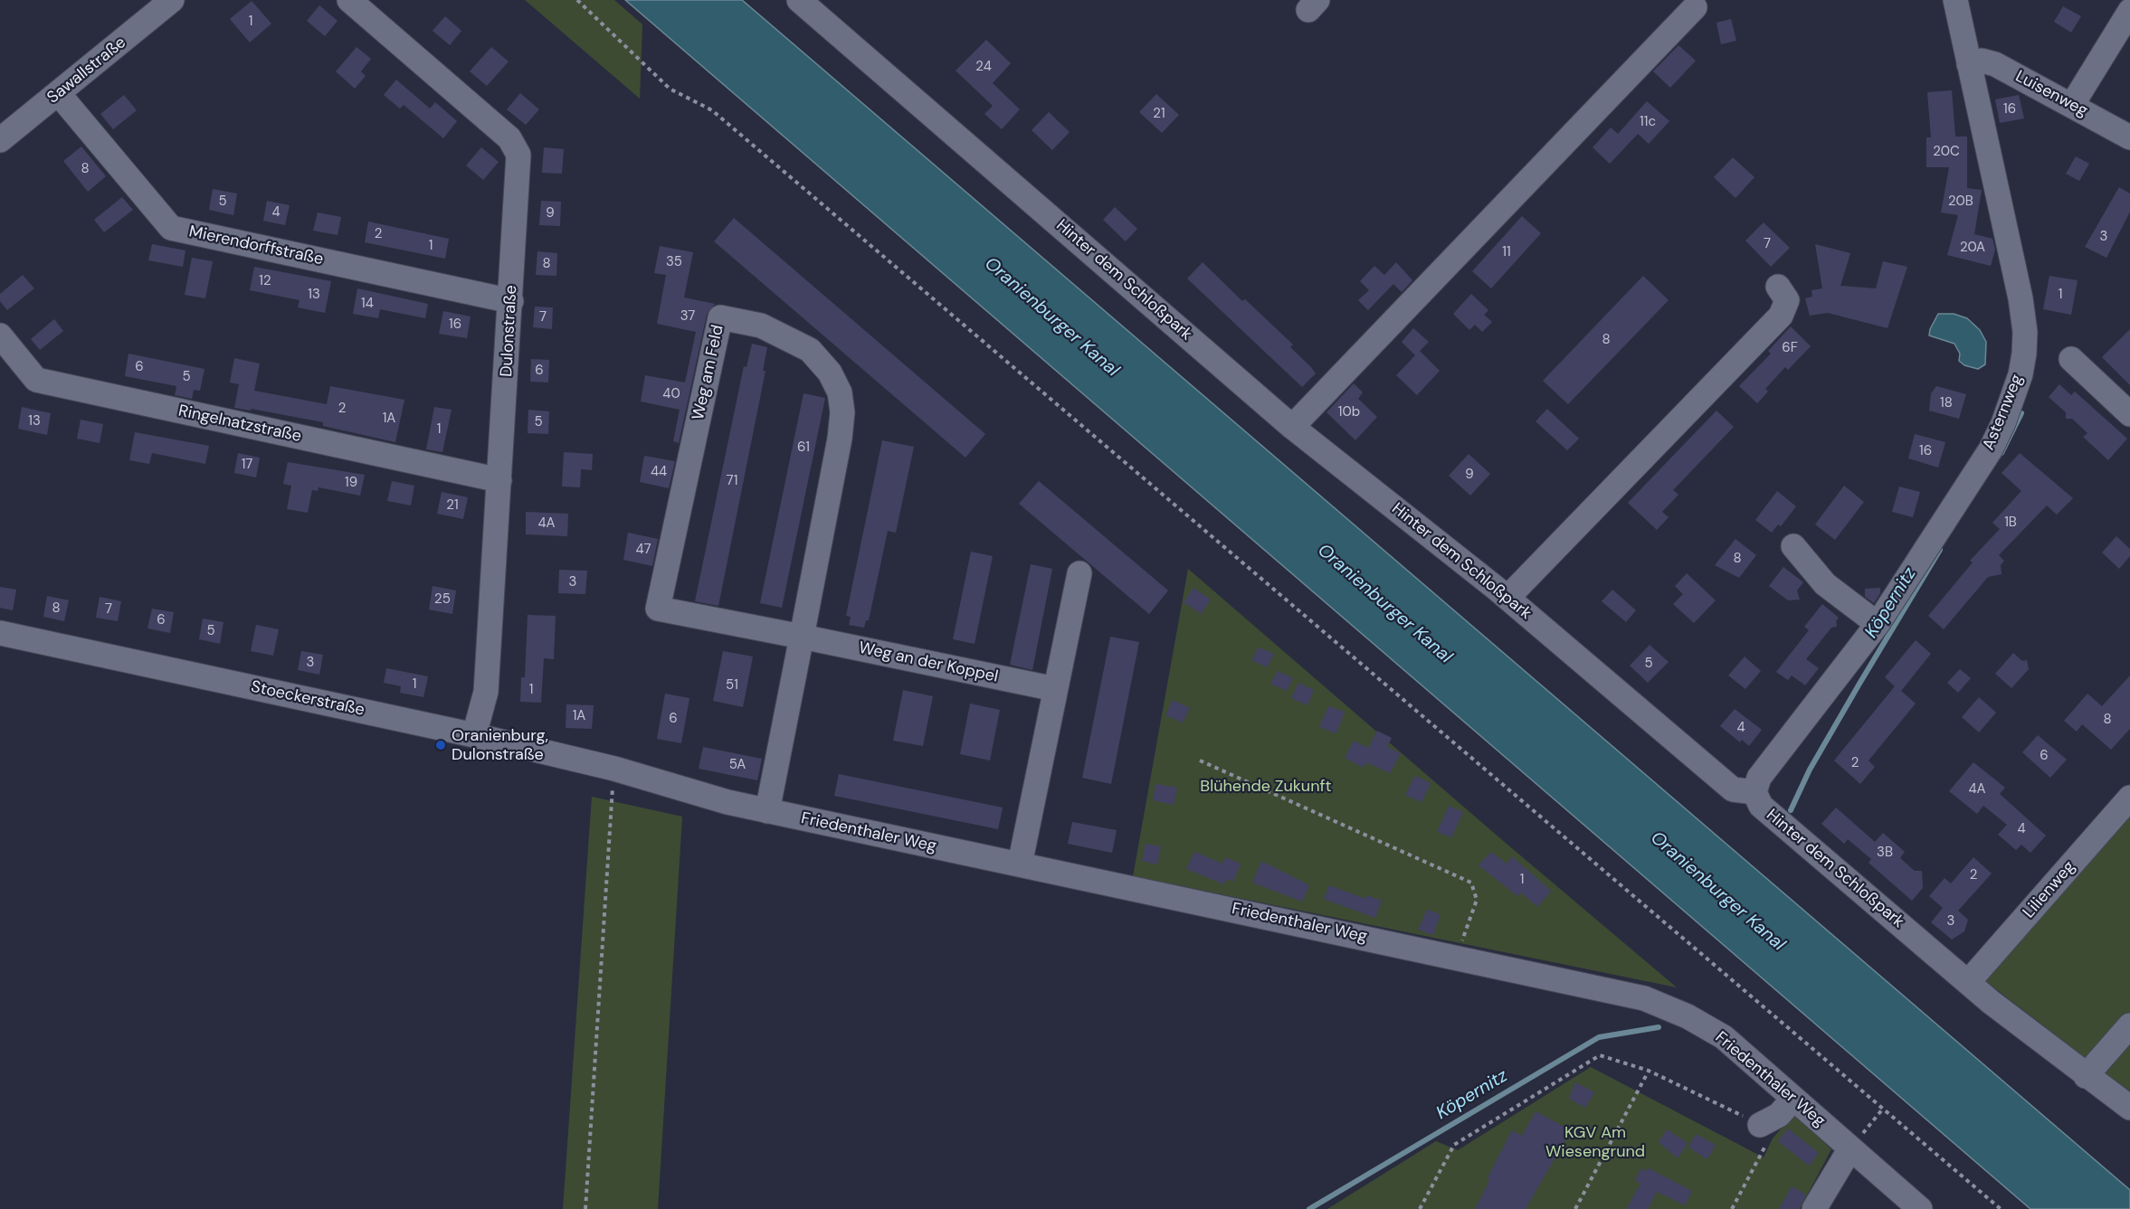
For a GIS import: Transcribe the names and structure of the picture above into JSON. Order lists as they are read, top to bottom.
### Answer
{
  "streets": {
    "street": [
      "Sawallstraße",
      "Luisenweg",
      "Mierendorffstraße",
      "Hinter dem Schloßpark",
      "Dulonstraße",
      "Weg am Feld",
      "Asternweg",
      "Ringelnatzstraße",
      "Weg an der Koppel",
      "Stoeckerstraße",
      "Friedenthaler Weg",
      "Lilienweg"
    ]
  },
  "crossings": [
    ["Sawallstraße", "Mierendorffstraße"],
    ["Luisenweg", "Asternweg"],
    ["Mierendorffstraße", "Dulonstraße"],
    ["Hinter dem Schloßpark", "Asternweg"],
    ["Hinter dem Schloßpark", "Lilienweg"],
    ["Dulonstraße", "Ringelnatzstraße"],
    ["Dulonstraße", "Stoeckerstraße"],
    ["Weg am Feld", "Weg an der Koppel"],
    ["Weg am Feld", "Friedenthaler Weg"],
    ["Stoeckerstraße", "Friedenthaler Weg"]
  ],
  "water": ["Oranienburger Kanal", "Köpernitz"],
  "parks": ["Blühende Zukunft", "KGV Am Wiesengrund"],
  "places": ["Oranienburg, Dulonstraße"],
  "house_numbers": [
    "1",
    "24",
    "16",
    "21",
    "11c",
    "20C",
    "8",
    "5",
    "20B",
    "4",
    "9",
    "2",
    "3",
    "7",
    "1",
    "20A",
    "11",
    "35",
    "8",
    "12",
    "13",
    "1",
    "14",
    "37",
    "7",
    "16",
    "8",
    "6F",
    "6",
    "6",
    "5",
    "40",
    "18",
    "2",
    "10b",
    "1A",
    "13",
    "5",
    "1",
    "61",
    "16",
    "17",
    "44",
    "9",
    "71",
    "19",
    "21",
    "1B",
    "4A",
    "47",
    "8",
    "3",
    "25",
    "8",
    "7",
    "6",
    "5",
    "3",
    "5",
    "1",
    "51",
    "1",
    "1A",
    "6",
    "8",
    "4",
    "6",
    "2",
    "5A",
    "4A",
    "4",
    "3B",
    "2",
    "1",
    "3"
  ]
}
